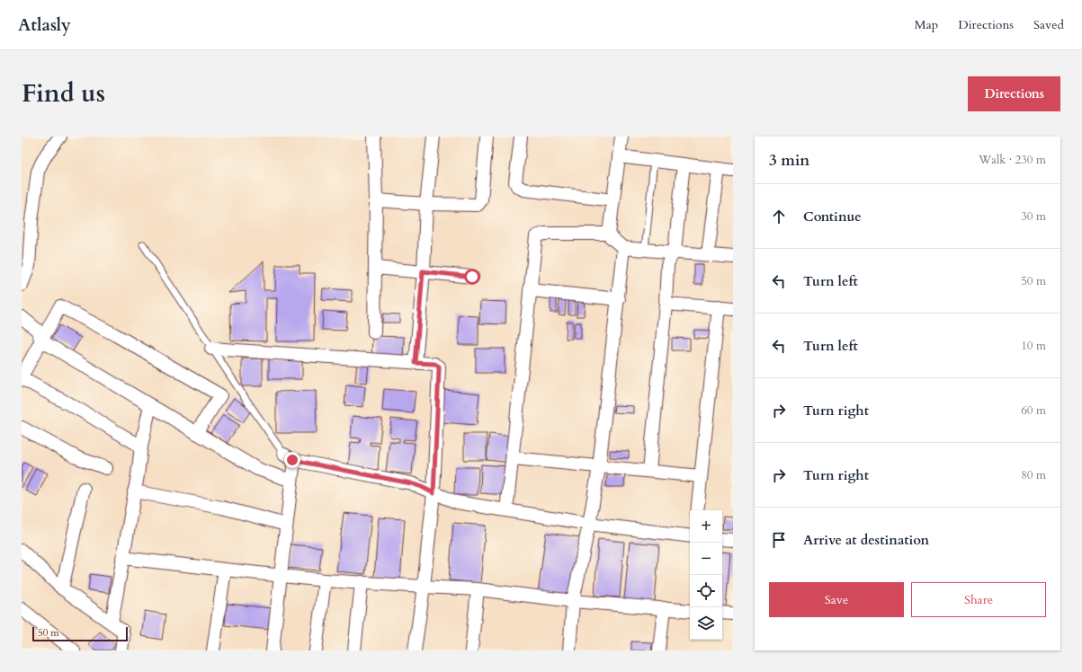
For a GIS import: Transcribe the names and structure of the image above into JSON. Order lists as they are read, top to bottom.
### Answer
{
  "scale_bar": "50 m",
  "page": {
    "header": "Atlasly",
    "nav": ["Map", "Directions", "Saved"],
    "title": "Find us",
    "buttons": [
      "Directions",
      ["Save", "Share"]
    ],
    "heading": ["3 min", "Walk · 230 m"],
    "list": [
      ["Continue", "30 m"],
      ["Turn left", "50 m"],
      ["Turn left", "10 m"],
      ["Turn right", "60 m"],
      ["Turn right", "80 m"],
      "Arrive at destination"
    ],
    "map_buttons": ["+", "−"],
    "scale": "50 m"
  }
}
